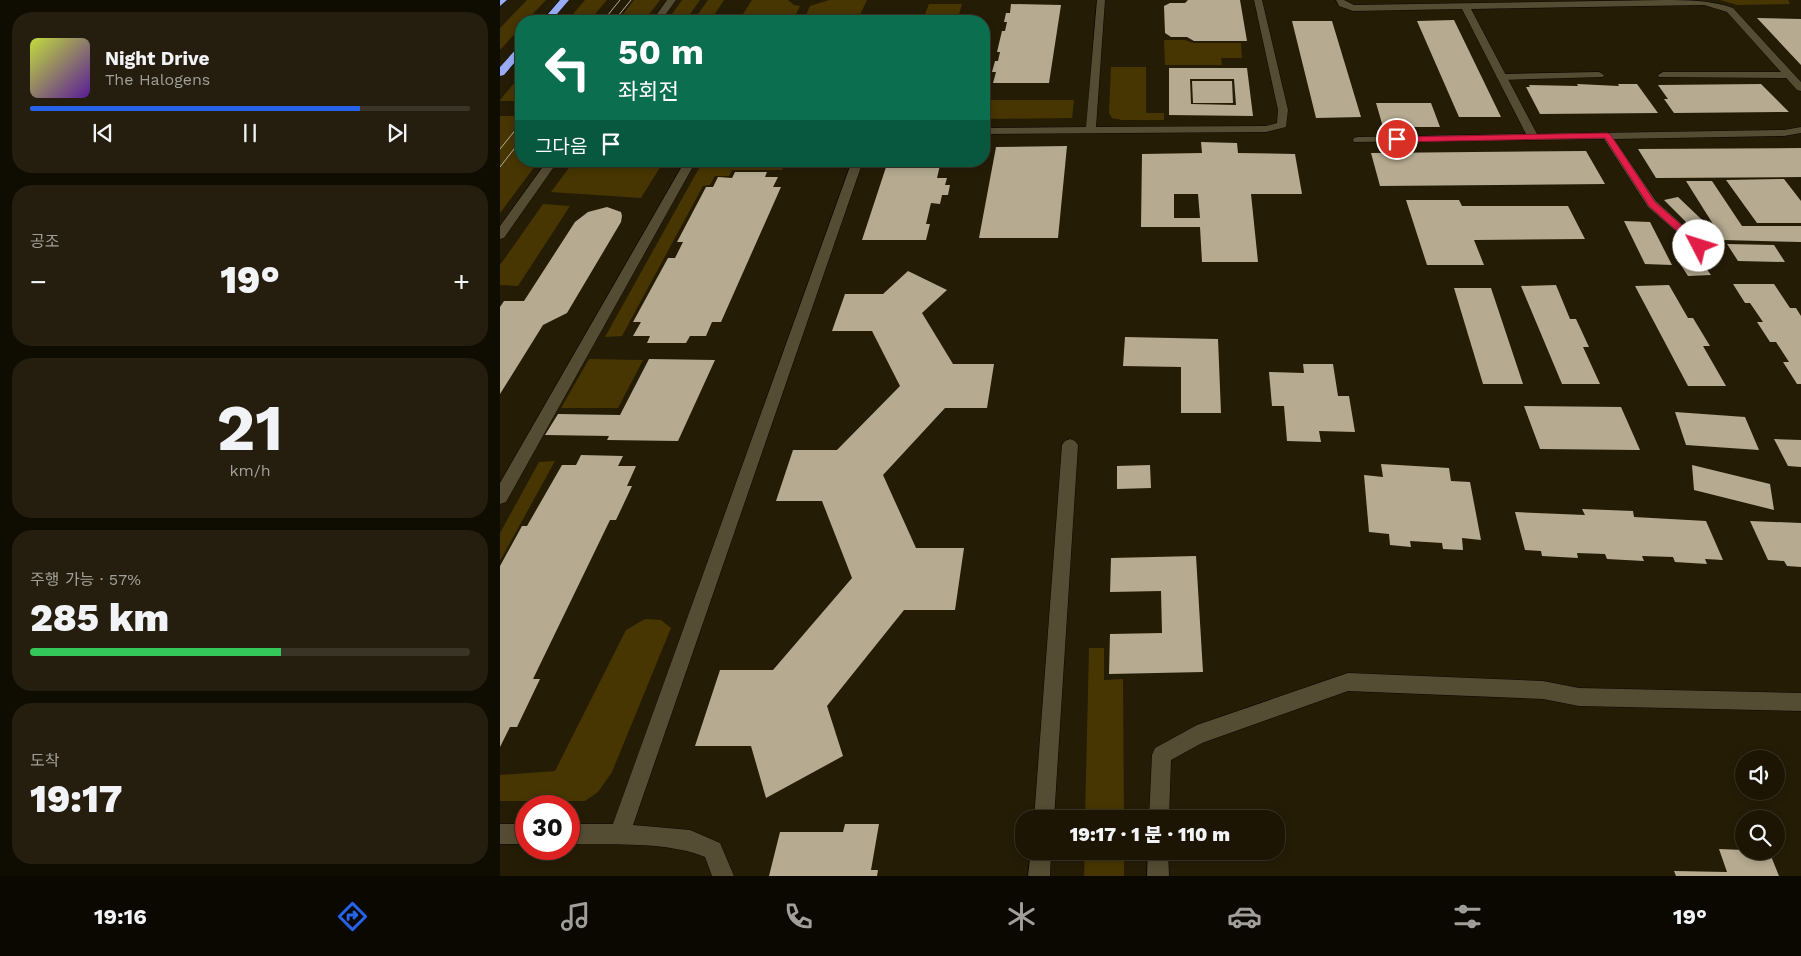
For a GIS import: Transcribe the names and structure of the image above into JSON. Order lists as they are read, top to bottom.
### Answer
{
  "page": {
    "turn": ["50 m", "좌회전"],
    "song": ["Night Drive", "The Halogens"],
    "then": "그다음",
    "tile": [
      "공조",
      ["21", "km/h"],
      ["주행 가능 · 57%", "285 km"],
      ["도착", "19:17"]
    ],
    "heat": ["−", "19°", "+"],
    "limit": "30",
    "trip": "19:17 · 1 분 · 110 m",
    "tabs": ["19:16", "19°"]
  }
}
